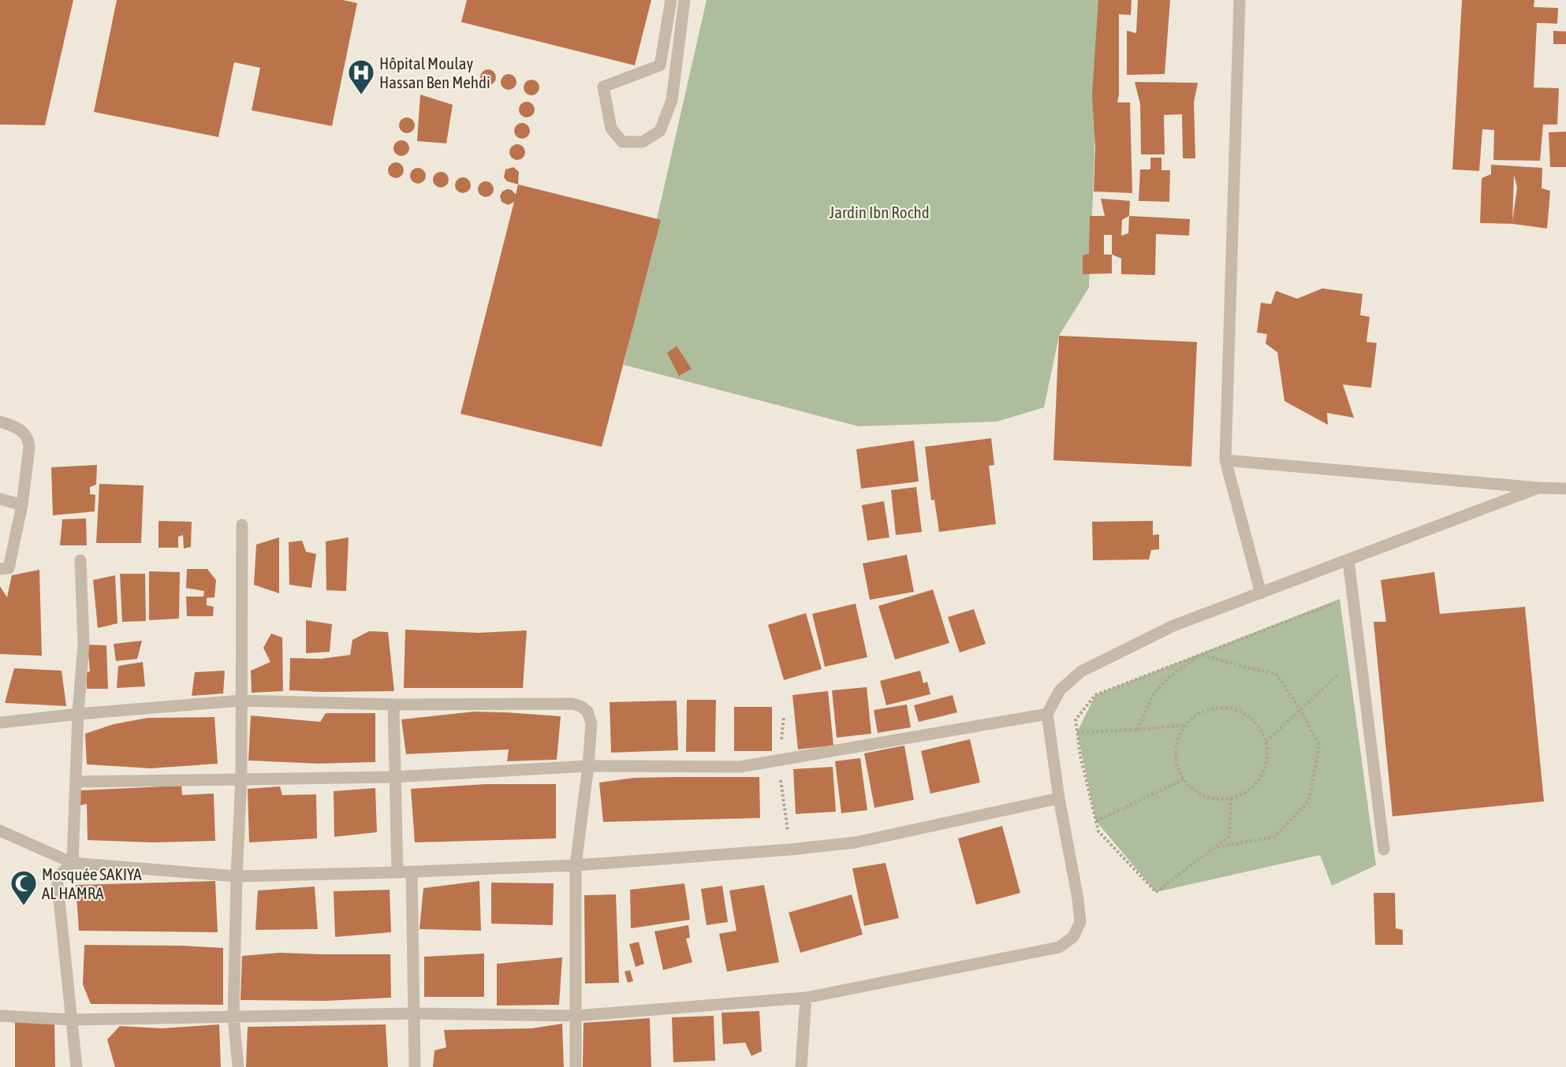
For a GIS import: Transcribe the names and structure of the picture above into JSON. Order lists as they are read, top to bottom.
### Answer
{
  "parks": ["Jardin Ibn Rochd"],
  "places": {
    "hospital": ["Hôpital Moulay Hassan Ben Mehdi"],
    "mosque": ["Mosquée SAKIYA AL HAMRA"]
  }
}
